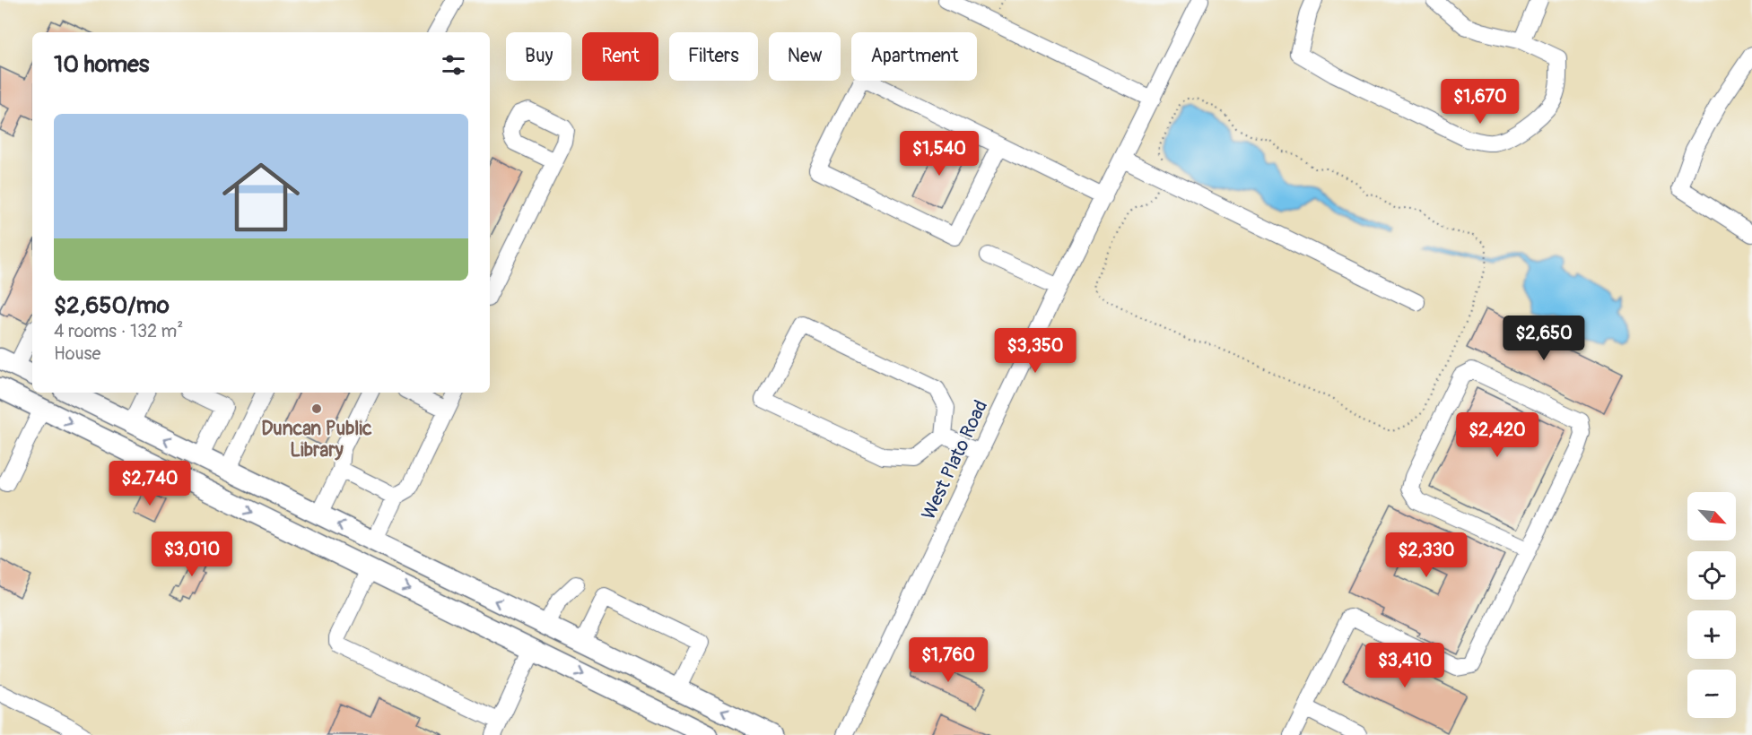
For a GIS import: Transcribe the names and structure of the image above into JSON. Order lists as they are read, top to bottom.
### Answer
{
  "streets": {
    "street": ["West Plato Road"]
  },
  "places": ["Duncan Public Library"],
  "north": "bottom right",
  "page": {
    "chip": [
      "Buy",
      "Rent",
      "Filters",
      "New",
      "Apartment"
    ],
    "heading": "10 homes",
    "price": [
      "$1,670",
      "$1,540",
      "$2,650",
      "$3,350",
      "$2,420",
      "$2,740",
      "$3,010",
      "$2,330",
      "$1,760",
      "$3,410"
    ],
    "list": [
      {
        "name": "$2,650/mo",
        "note": "4 rooms · 132 m² · House"
      }
    ],
    "map_buttons": ["+", "−"]
  }
}
